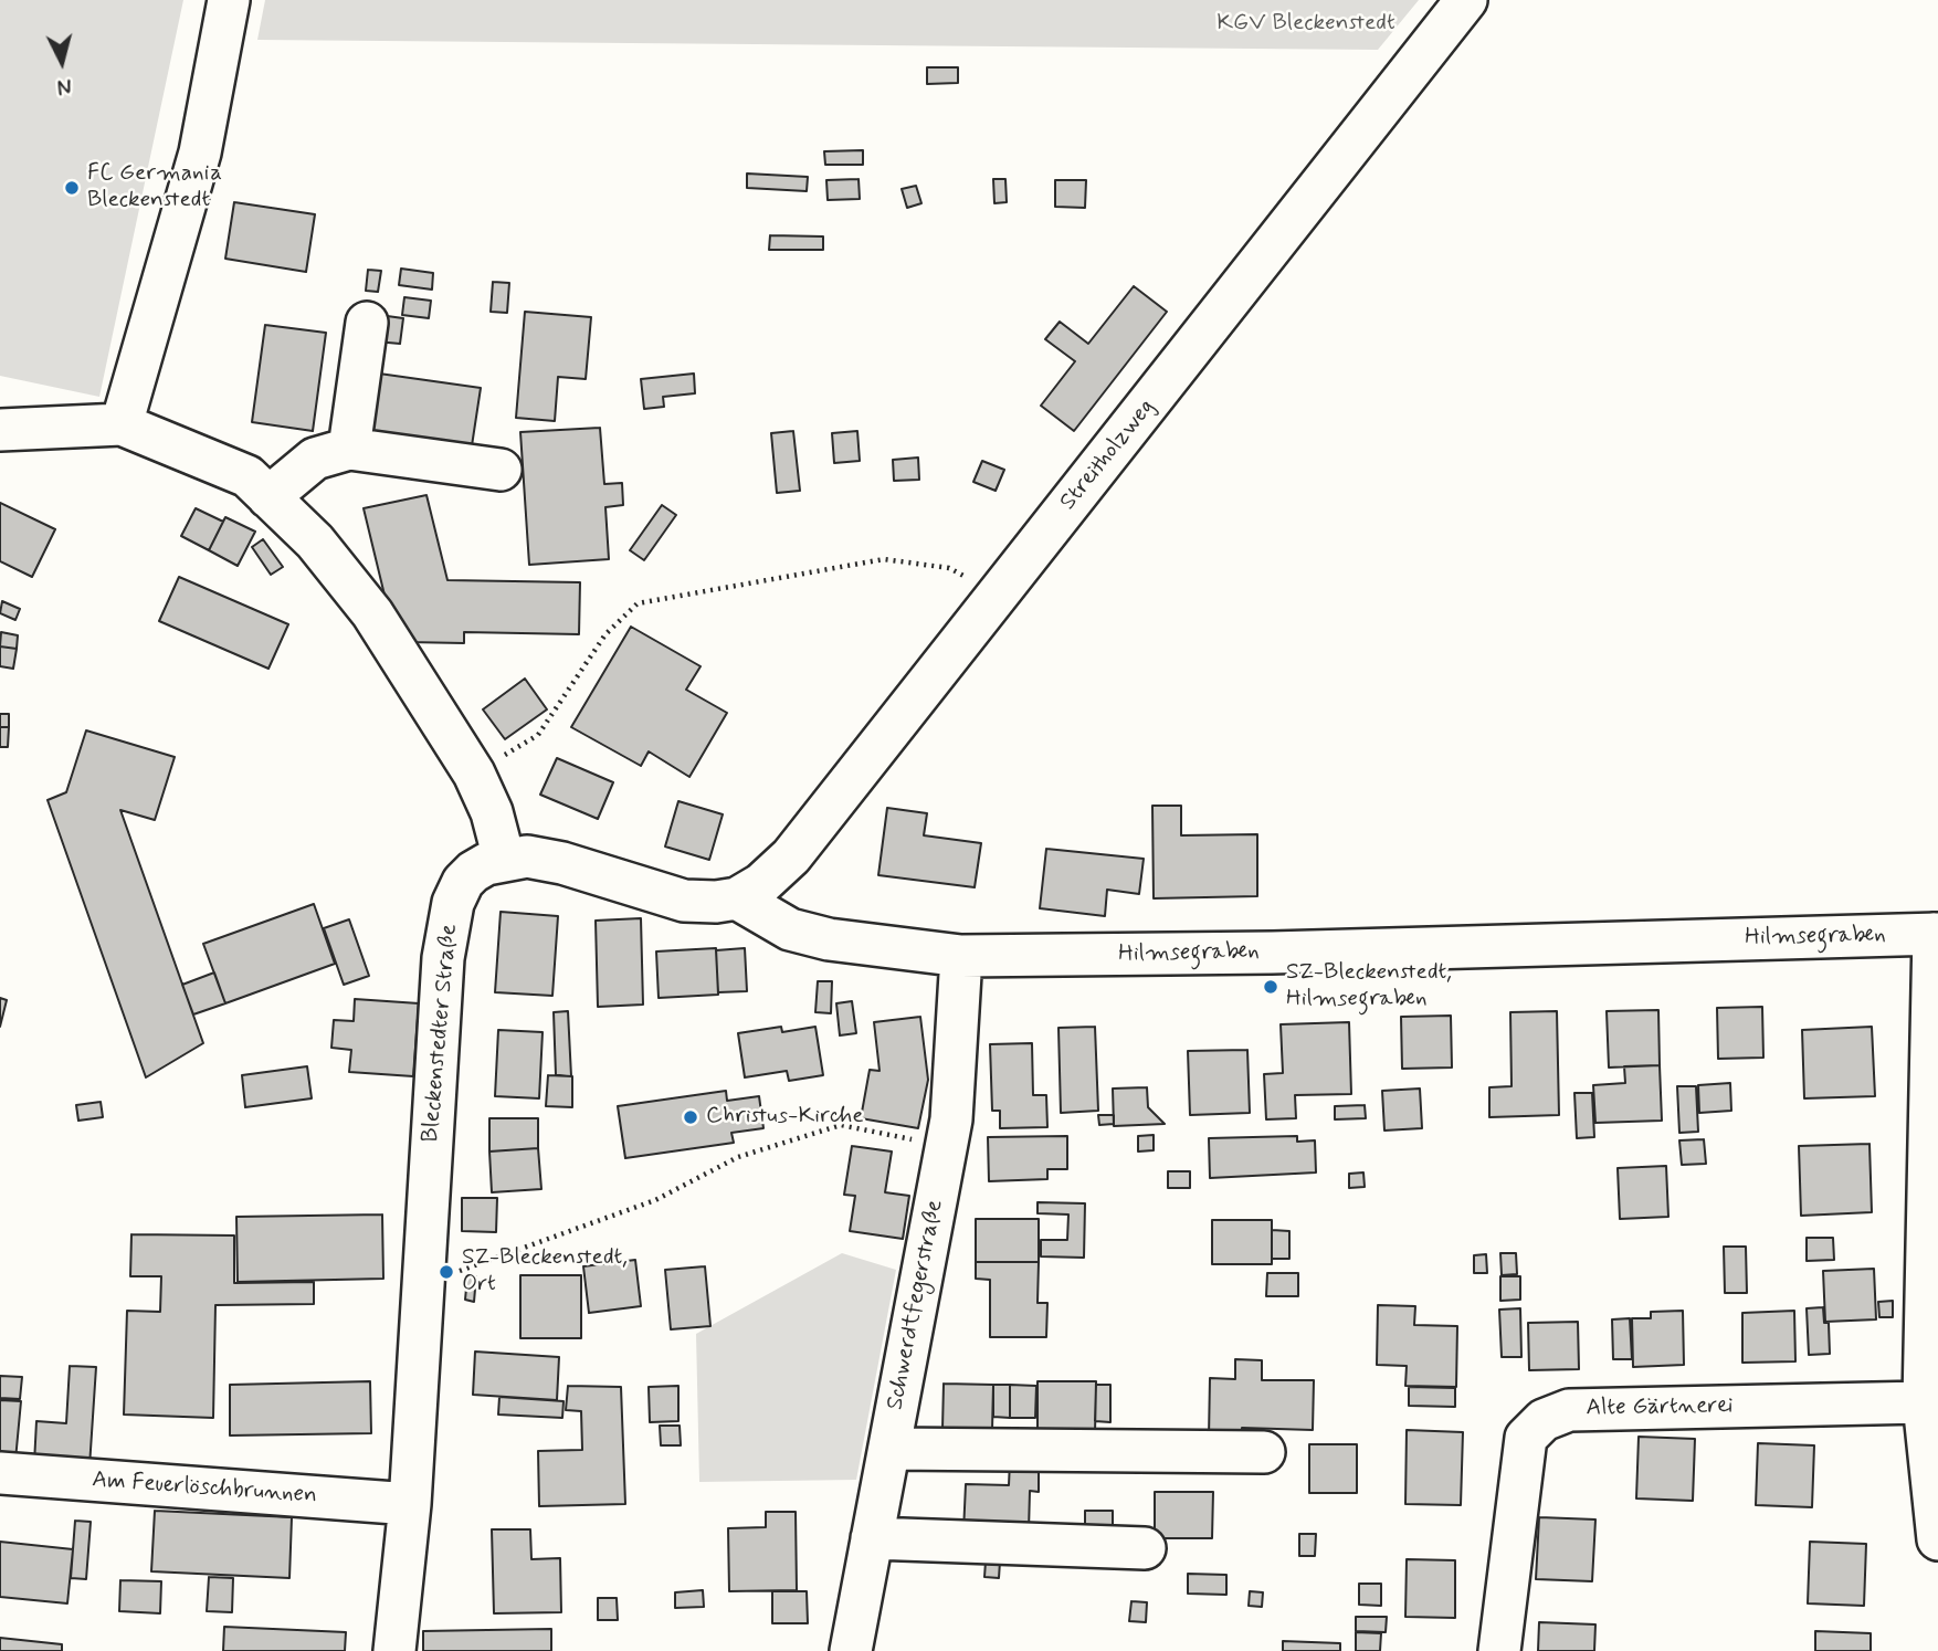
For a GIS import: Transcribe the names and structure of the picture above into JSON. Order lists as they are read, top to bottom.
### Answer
{
  "streets": {
    "street": [
      "Streitholzweg",
      "Hilmsegraben",
      "Bleckenstedter Straße",
      "Schwerdtfegerstraße",
      "Alte Gärtnerei",
      "Am Feuerlöschbrunnen"
    ]
  },
  "crossings": [
    ["Streitholzweg", "Hilmsegraben"],
    ["Hilmsegraben", "Schwerdtfegerstraße"],
    ["Bleckenstedter Straße", "Am Feuerlöschbrunnen"]
  ],
  "parks": ["KGV Bleckenstedt"],
  "places": [
    "FC Germania Bleckenstedt",
    "SZ-Bleckenstedt, Hilmsegraben",
    "Christus-Kirche",
    "SZ-Bleckenstedt, Ort"
  ],
  "north": "bottom"
}
